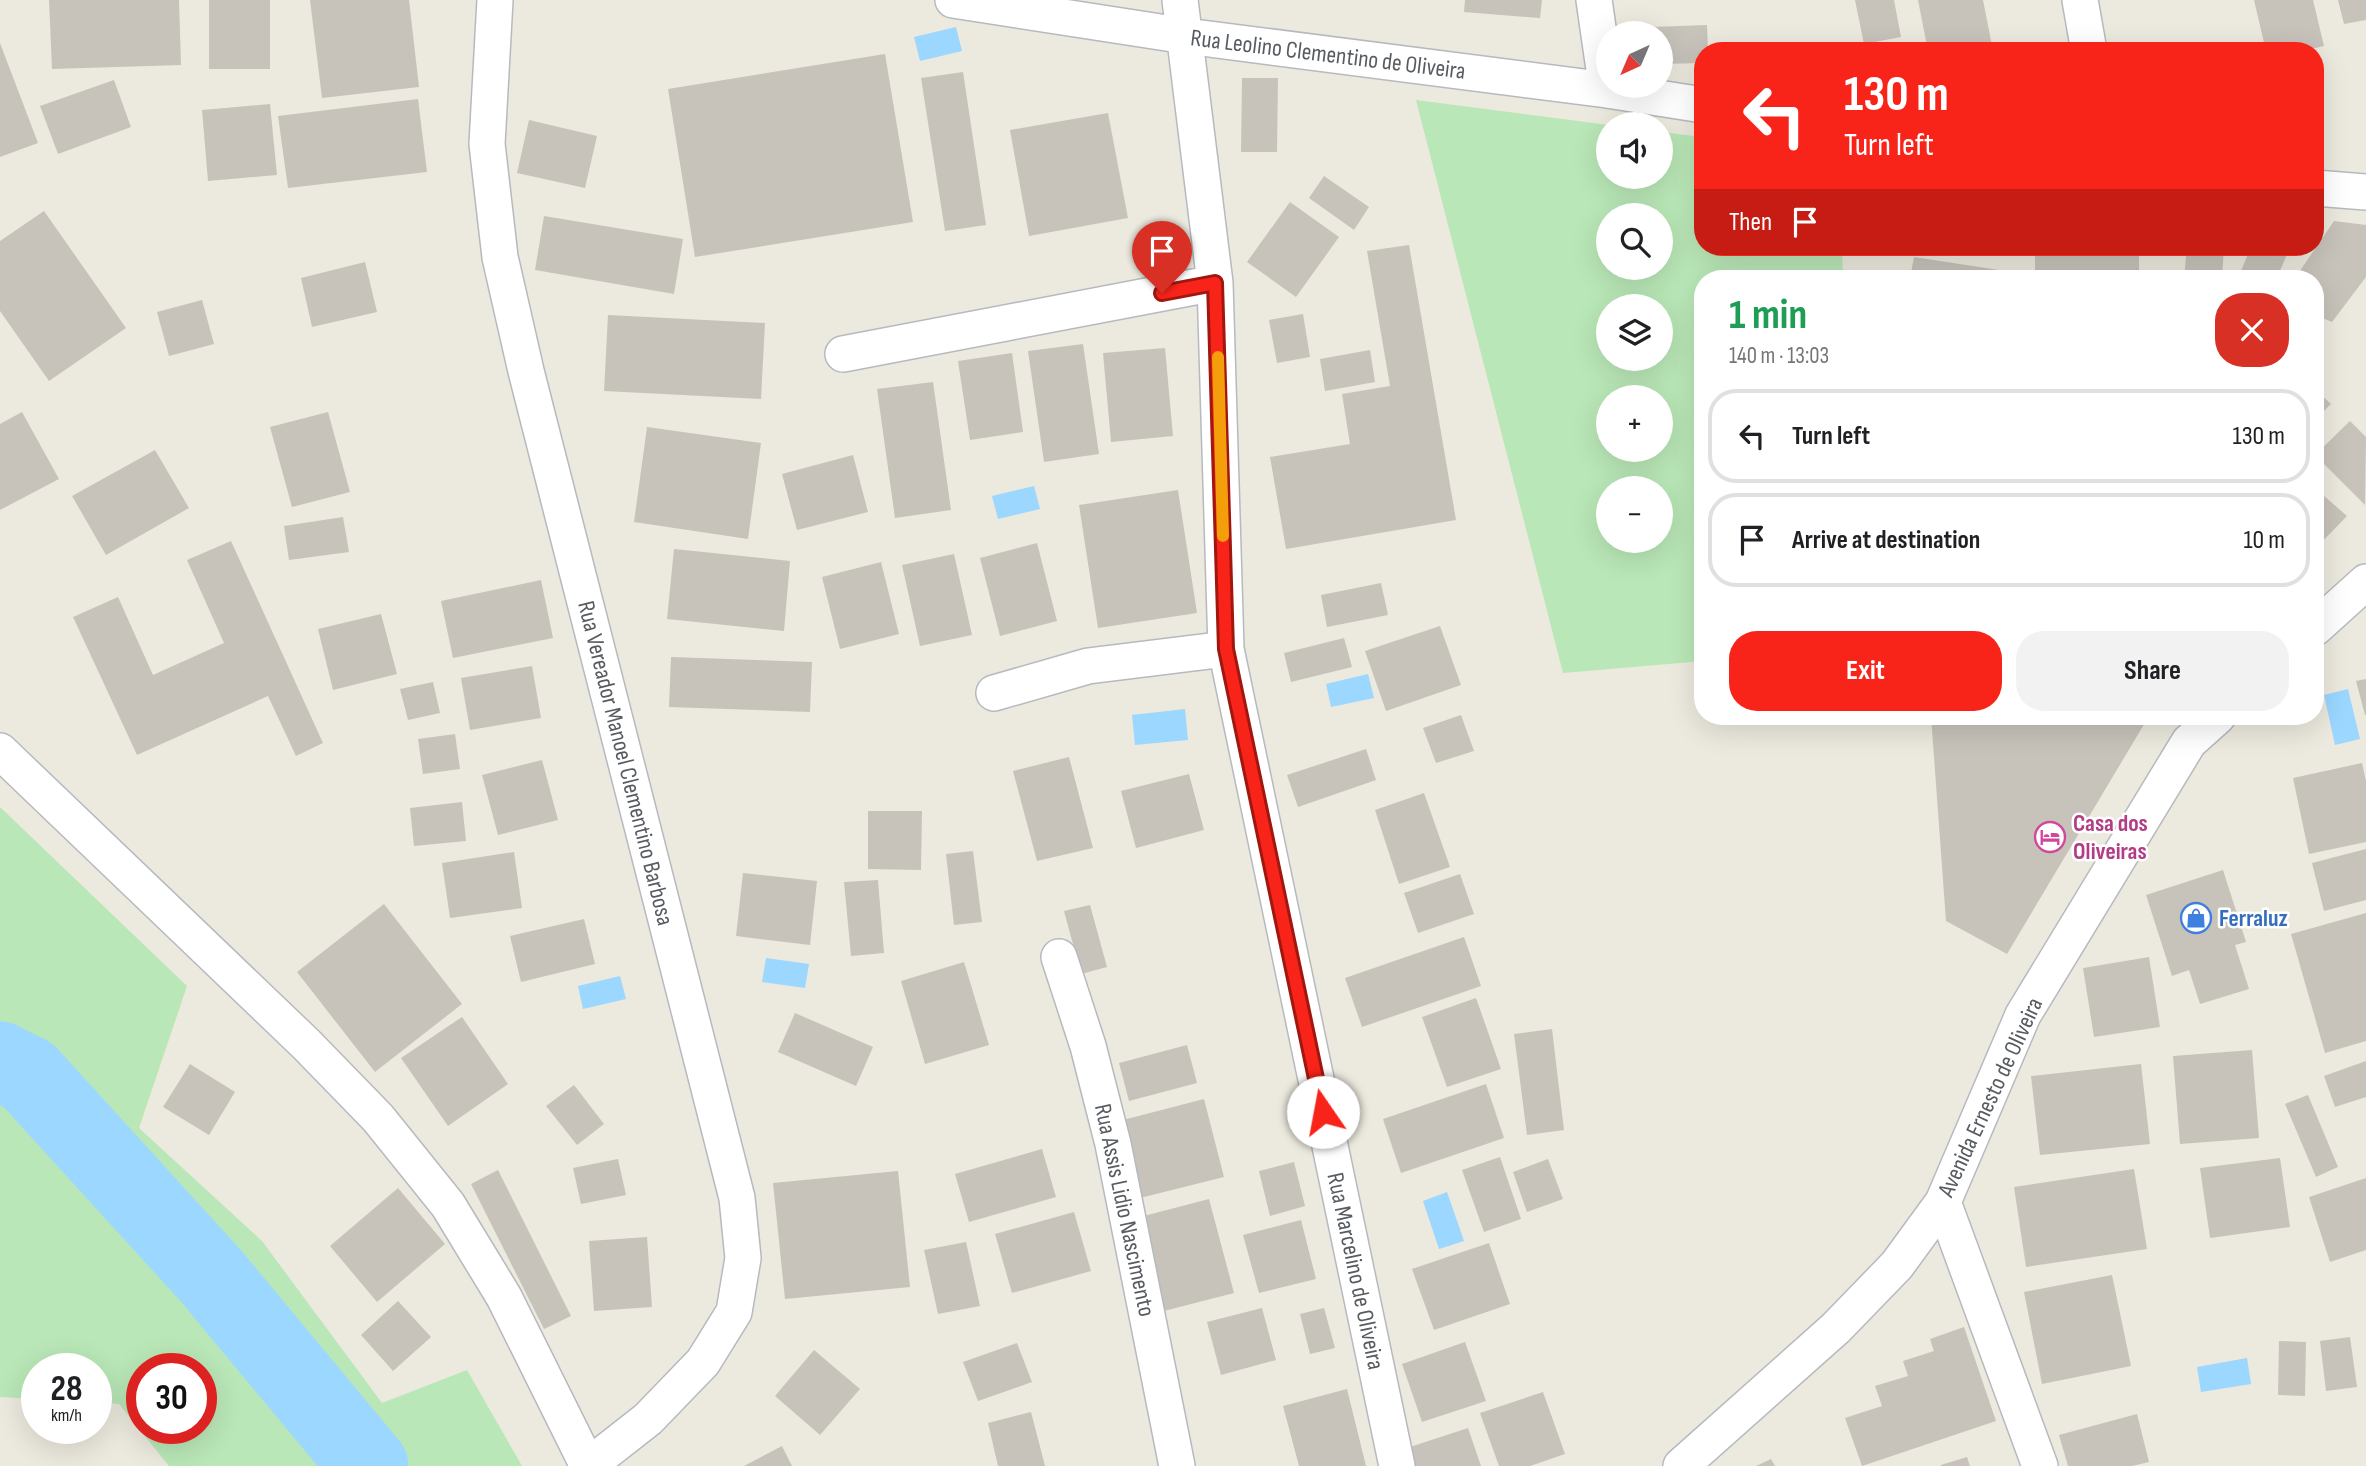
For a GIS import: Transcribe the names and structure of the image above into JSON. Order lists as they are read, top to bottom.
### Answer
{
  "streets": {
    "street": [
      "Rua Leolino Clementino de Oliveira",
      "Rua Vereador Manoel Clementino Barbosa",
      "Avenida Ernesto de Oliveira",
      "Rua Assis Lidio Nascimento",
      "Rua Marcelino de Oliveira"
    ]
  },
  "crossings": [
    ["Rua Leolino Clementino de Oliveira", "Rua Marcelino de Oliveira"]
  ],
  "places": {
    "hotel": ["Casa dos Oliveiras"],
    "shop": ["Ferraluz"]
  },
  "north": "bottom left",
  "page": {
    "map_buttons": ["+", "−"],
    "turn": ["130 m", "Turn left"],
    "then": "Then",
    "heading": ["1 min", "140 m · 13:03"],
    "list": [
      {
        "name": "Turn left",
        "value": "130 m"
      },
      {
        "name": "Arrive at destination",
        "value": "10 m"
      }
    ],
    "buttons": ["Exit", "Share"],
    "speed": "28 km/h",
    "limit": "30"
  }
}
